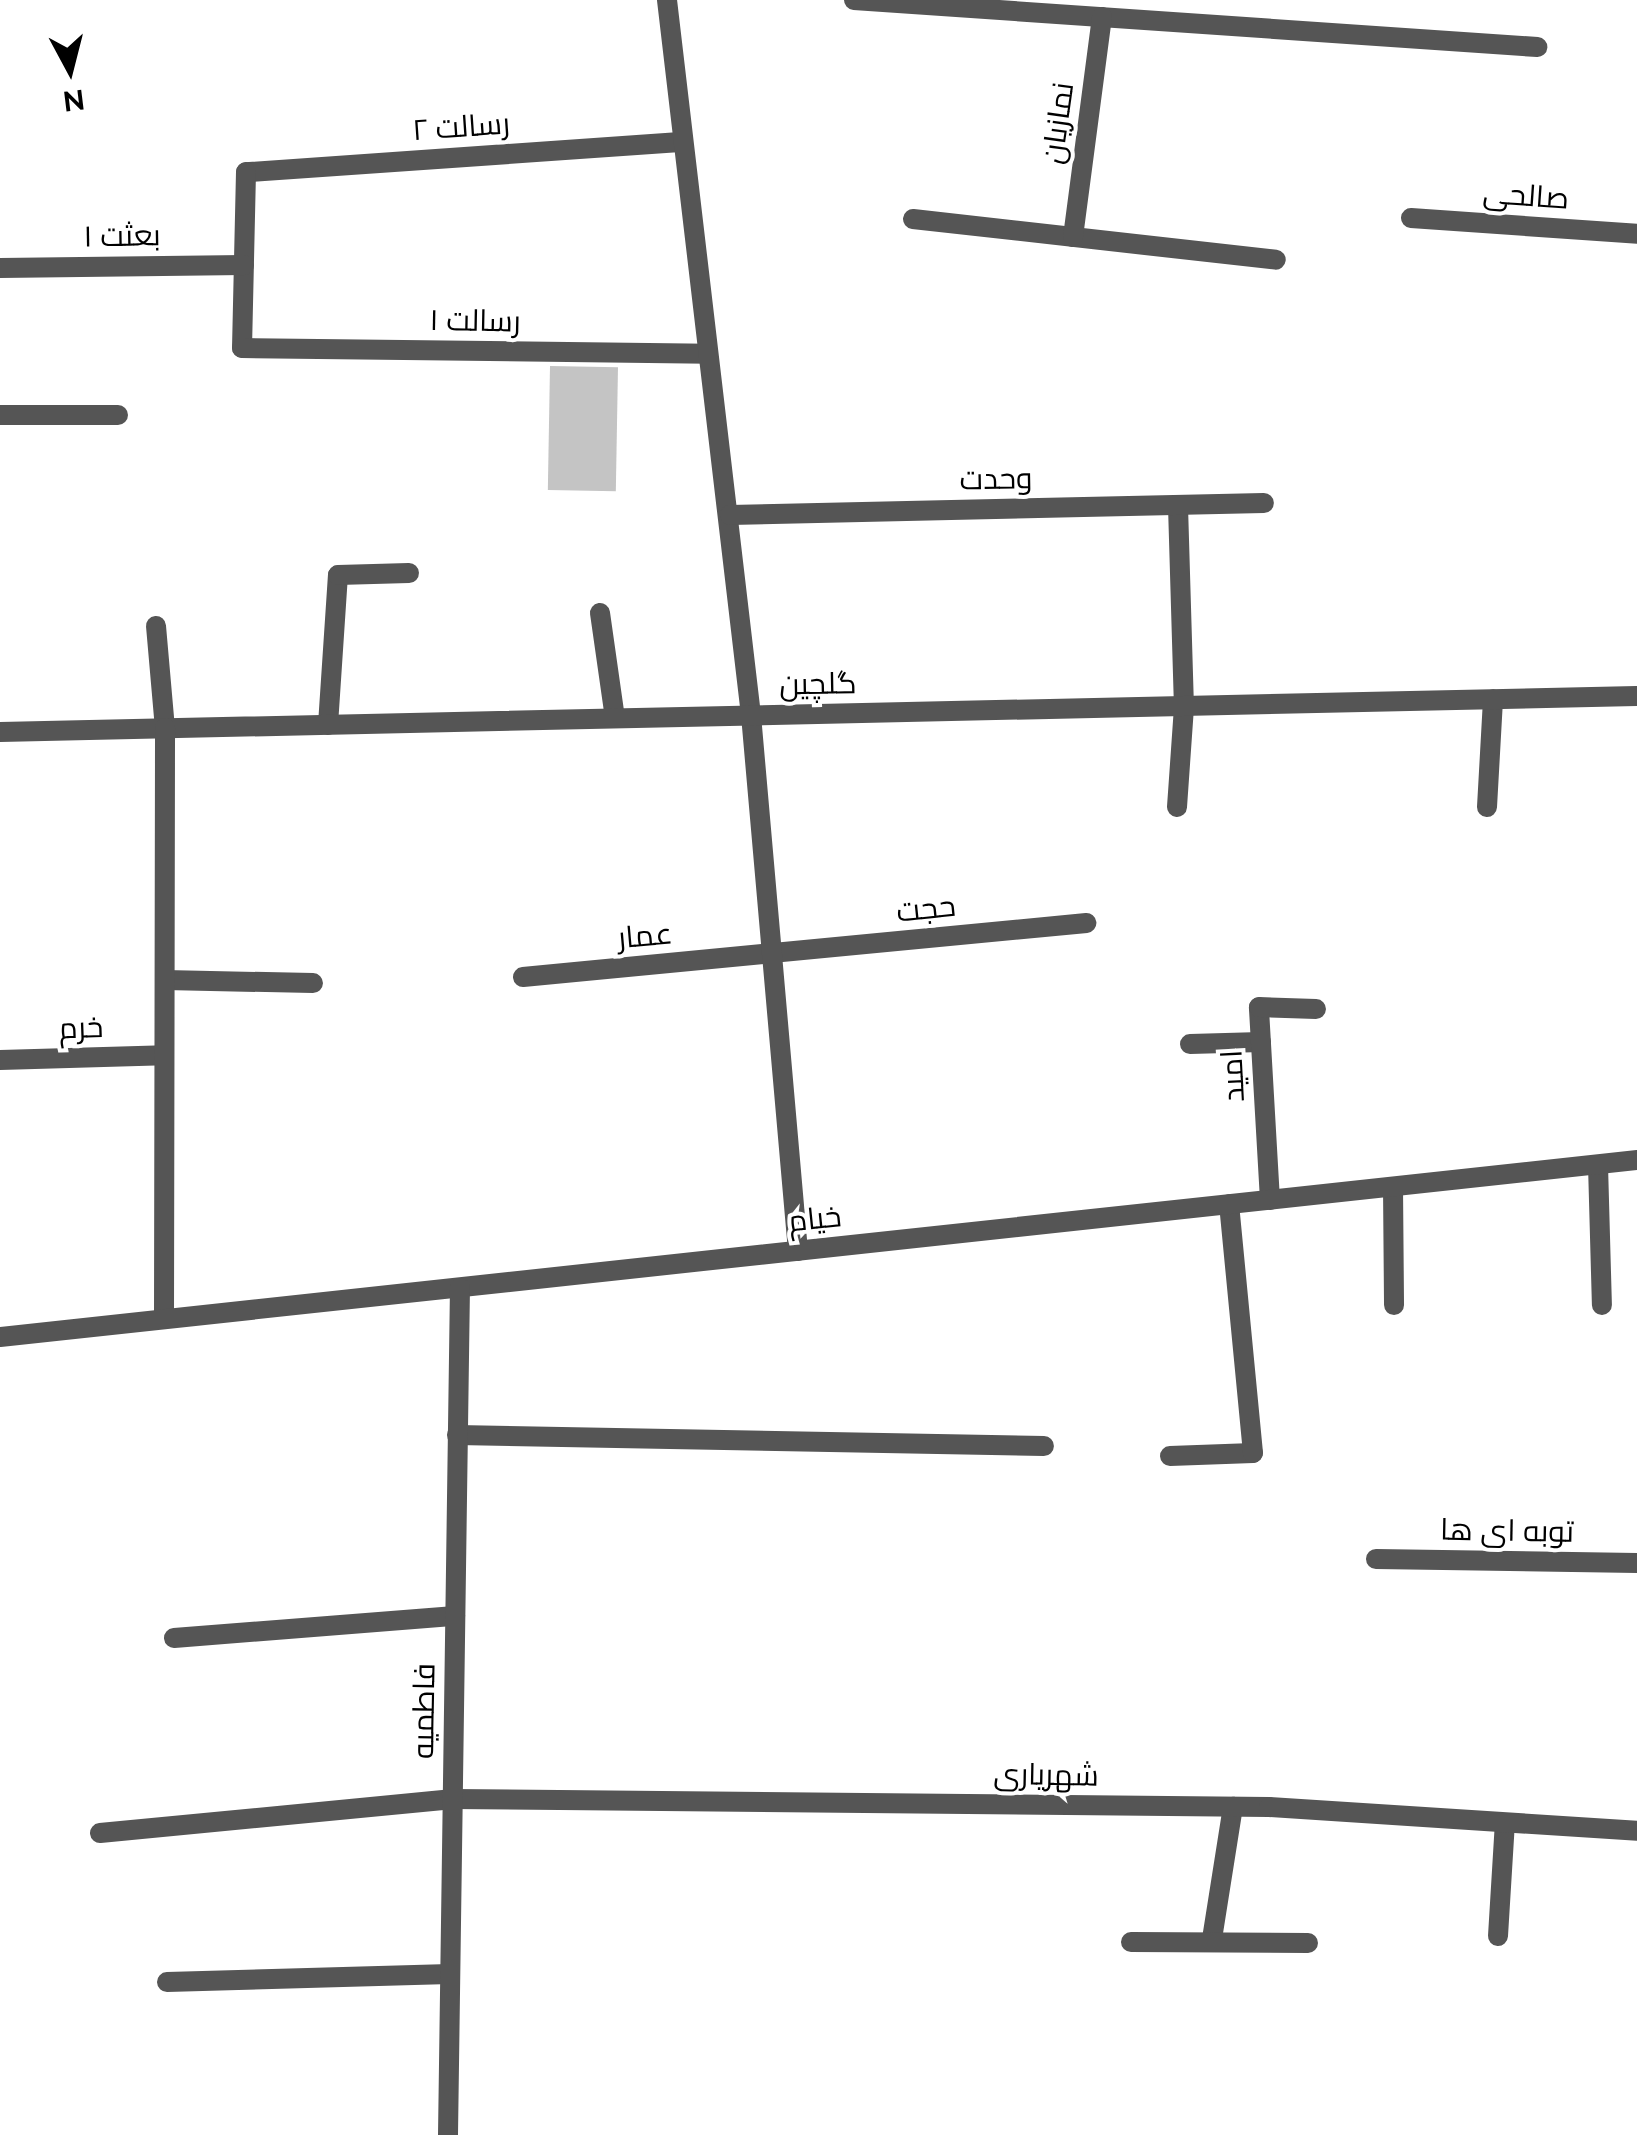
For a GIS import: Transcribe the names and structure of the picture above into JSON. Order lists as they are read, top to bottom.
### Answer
{
  "streets": {
    "street": [
      "نمازیان",
      "رسالت ۲",
      "صالحی",
      "بعثت ۱",
      "رسالت ۱",
      "وحدت",
      "گلچین",
      "حجت",
      "عمار",
      "خرم",
      "امید",
      "خیام",
      "توبه ای ها",
      "فاطمیه",
      "شهریاری"
    ]
  },
  "crossings": [
    ["رسالت ۲", "بعثت ۱"],
    ["رسالت ۲", "رسالت ۱"],
    ["بعثت ۱", "رسالت ۱"],
    ["حجت", "عمار"],
    ["امید", "خیام"],
    ["خیام", "فاطمیه"],
    ["فاطمیه", "شهریاری"]
  ],
  "north": "bottom"
}
